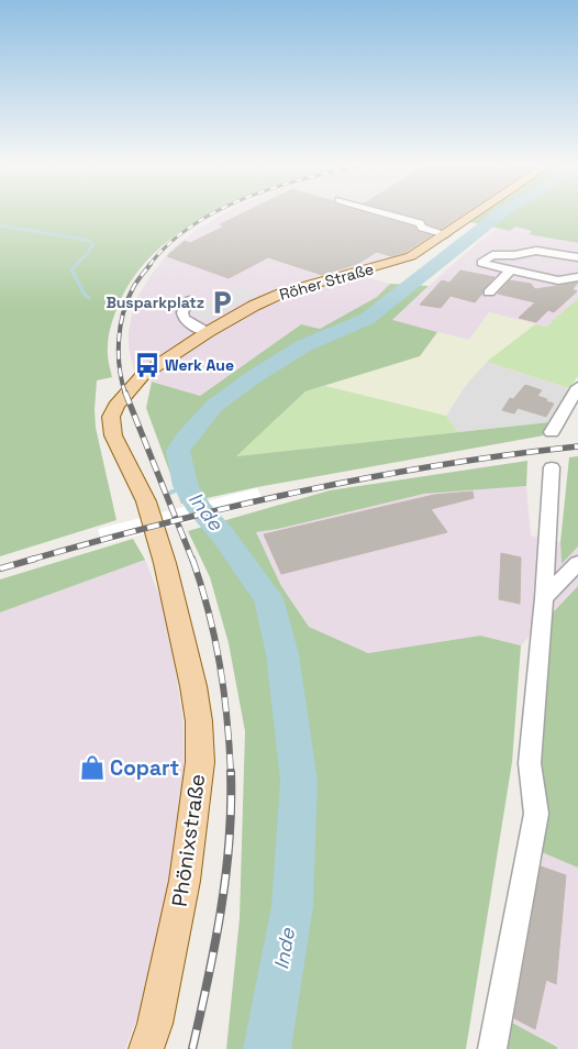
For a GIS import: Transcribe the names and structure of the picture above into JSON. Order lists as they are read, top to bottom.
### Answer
{
  "streets": {
    "main road": ["Röher Straße", "Phönixstraße"]
  },
  "crossings": [
    ["Röher Straße", "Phönixstraße"]
  ],
  "water": ["Inde"],
  "places": {
    "parking": ["Busparkplatz"],
    "bus stop": ["Werk Aue"],
    "shop": ["Copart"]
  }
}
